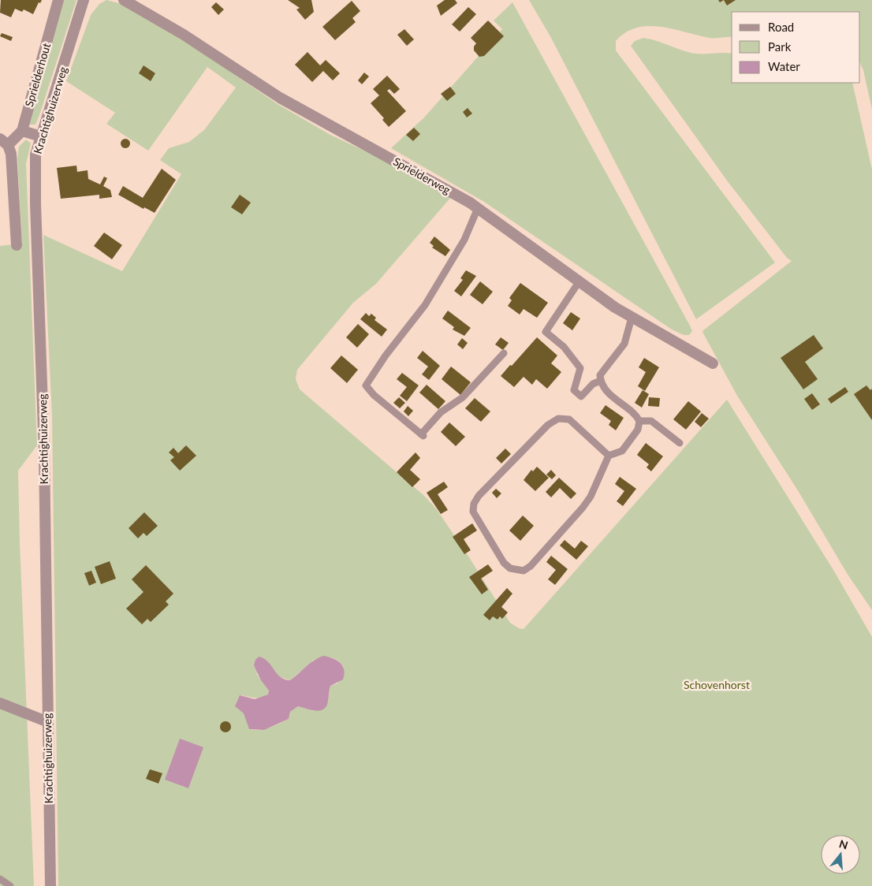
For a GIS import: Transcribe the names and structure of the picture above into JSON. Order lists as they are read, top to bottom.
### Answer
{
  "streets": {
    "street": ["Sprielderhout", "Krachtighuizerweg", "Sprielderweg"]
  },
  "parks": ["Schovenhorst"],
  "legend": ["Road", "Park", "Water"],
  "north": "top"
}
